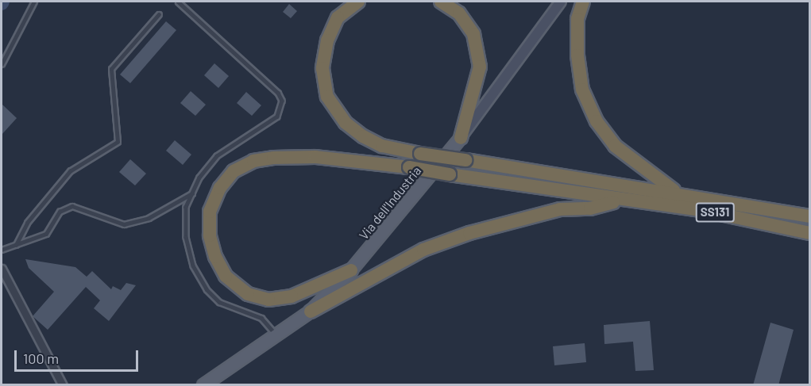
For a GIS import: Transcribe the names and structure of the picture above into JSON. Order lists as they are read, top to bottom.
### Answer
{
  "streets": {
    "highway": ["SS131"],
    "main road": ["Via dell'Industria"]
  },
  "scale_bar": "100 m"
}
